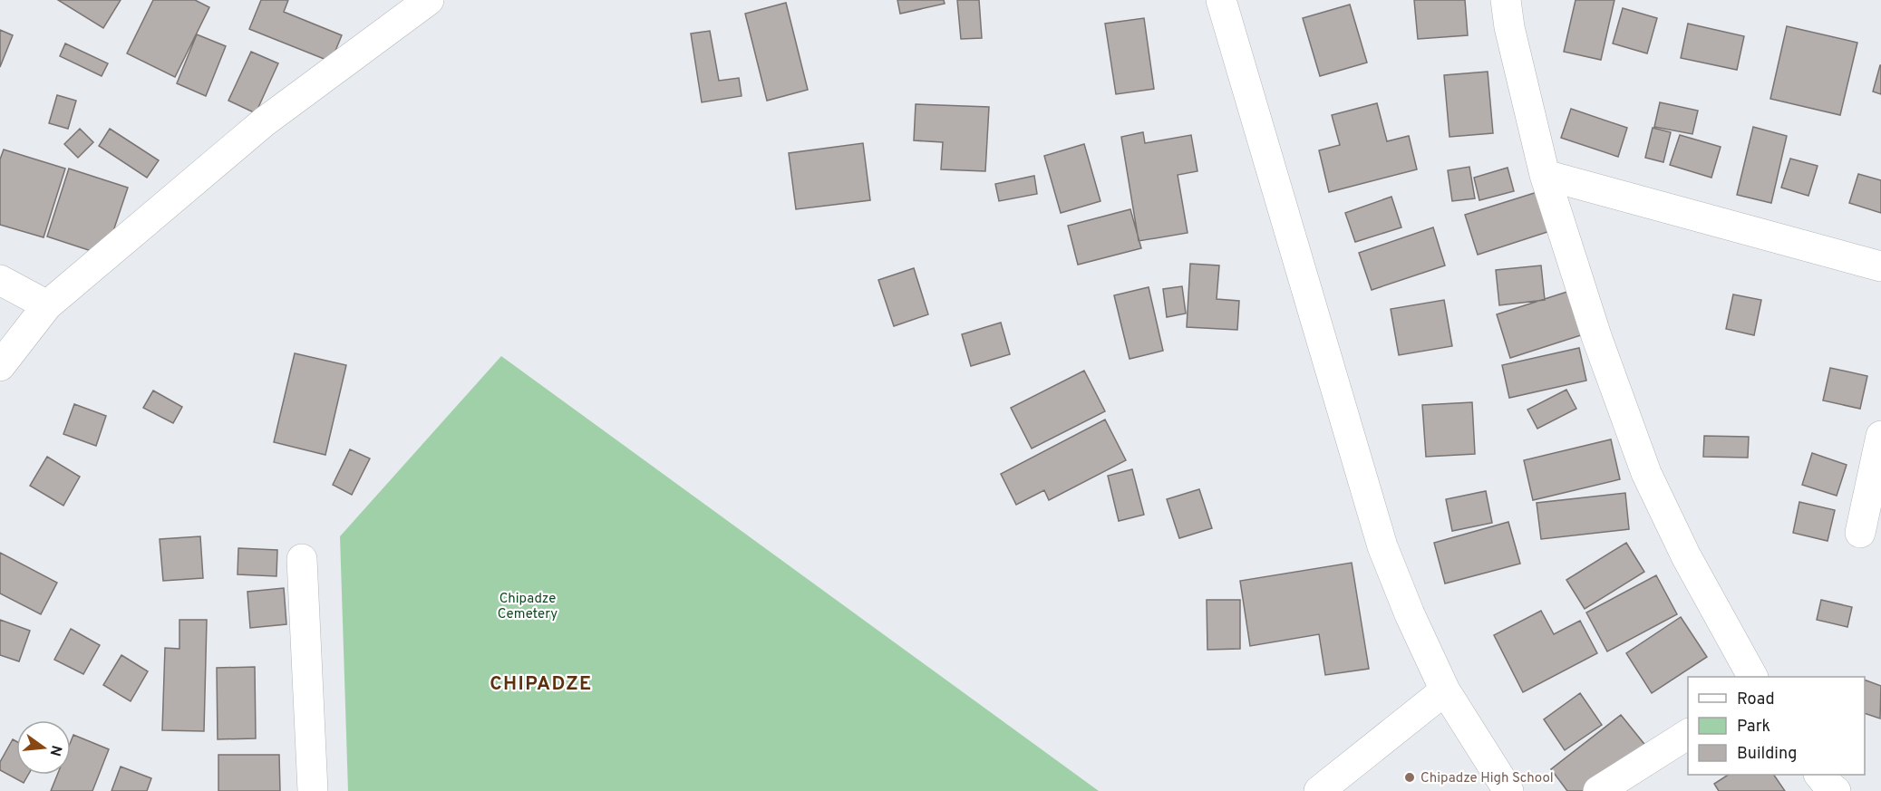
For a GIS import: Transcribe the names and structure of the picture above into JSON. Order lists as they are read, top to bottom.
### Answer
{
  "districts": ["CHIPADZE"],
  "parks": ["Chipadze Cemetery"],
  "places": ["Chipadze High School"],
  "legend": ["Road", "Park", "Building"],
  "north": "right"
}
